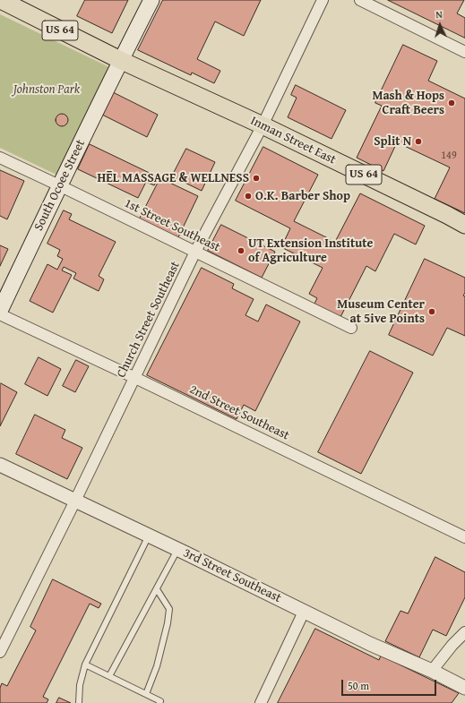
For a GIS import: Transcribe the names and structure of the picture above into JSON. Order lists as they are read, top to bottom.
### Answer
{
  "streets": {
    "main road": ["US 64", "Inman Street East", "South Ocoee Street"],
    "street": [
      "1st Street Southeast",
      "Church Street Southeast",
      "2nd Street Southeast",
      "3rd Street Southeast"
    ]
  },
  "crossings": [
    ["US 64", "Inman Street East"],
    ["US 64", "South Ocoee Street"],
    ["Inman Street East", "South Ocoee Street"],
    ["Inman Street East", "Church Street Southeast"],
    ["South Ocoee Street", "1st Street Southeast"],
    ["1st Street Southeast", "Church Street Southeast"],
    ["Church Street Southeast", "2nd Street Southeast"],
    ["Church Street Southeast", "3rd Street Southeast"]
  ],
  "parks": ["Johnston Park"],
  "places": [
    "Mash & Hops Craft Beers",
    "Split N",
    "HĒL MASSAGE & WELLNESS",
    "O.K. Barber Shop",
    "UT Extension Institute of Agriculture",
    "Museum Center at 5ive Points"
  ],
  "house_numbers": ["149"],
  "scale_bar": "50 m",
  "north": "top"
}
